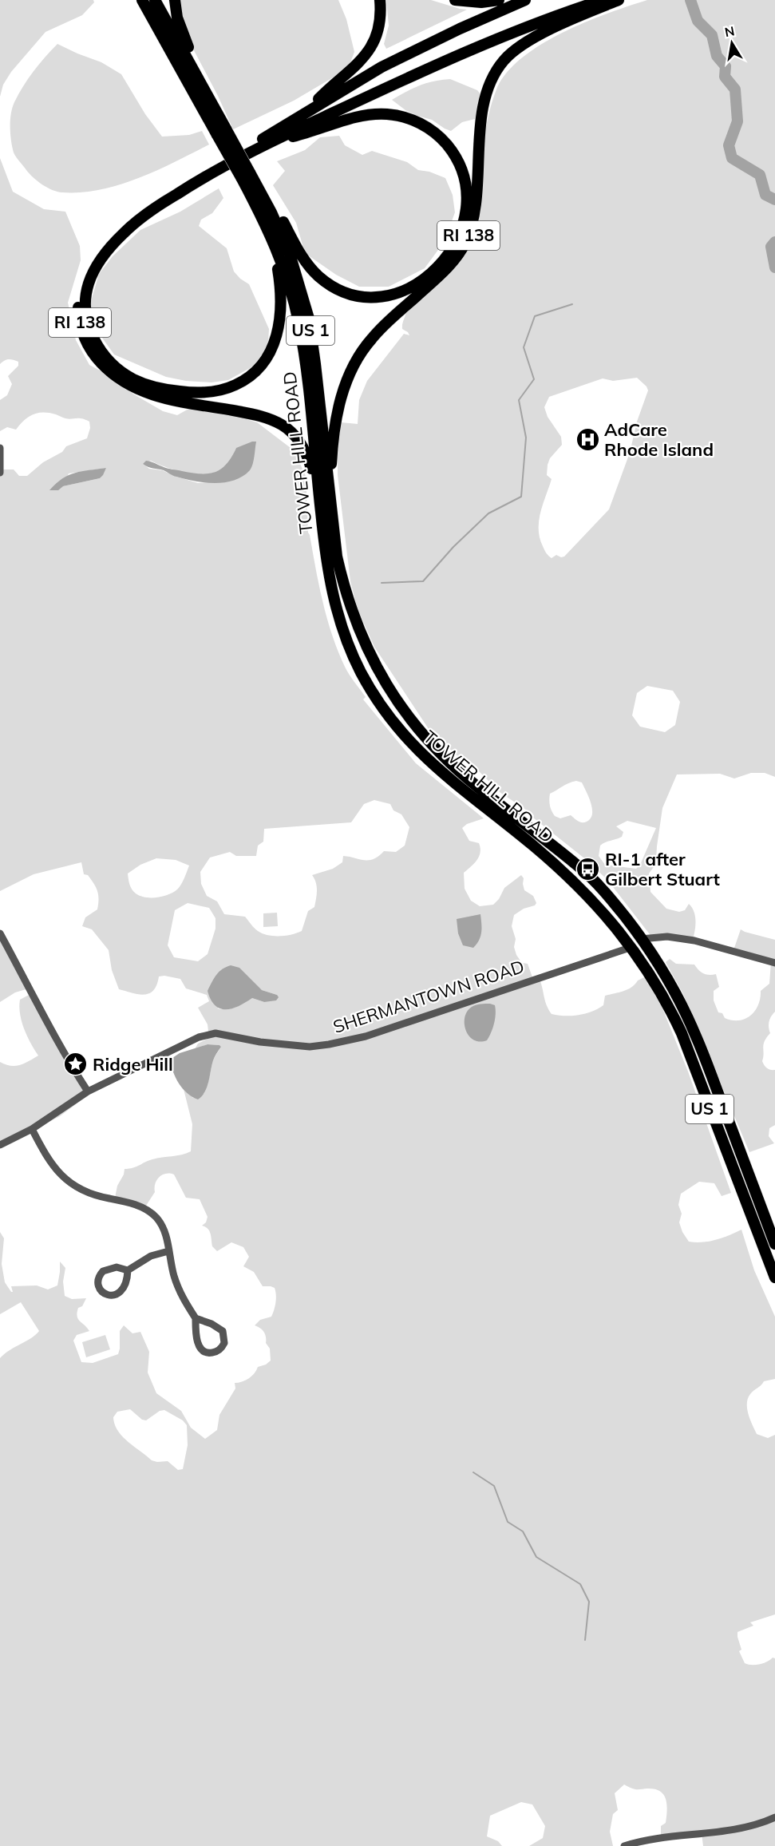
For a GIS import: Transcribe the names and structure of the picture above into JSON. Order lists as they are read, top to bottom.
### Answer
{
  "streets": {
    "highway": ["RI 138", "US 1", "TOWER HILL ROAD"],
    "street": ["SHERMANTOWN ROAD"]
  },
  "crossings": [
    ["RI 138", "TOWER HILL ROAD"],
    ["TOWER HILL ROAD", "SHERMANTOWN ROAD"]
  ],
  "places": {
    "hospital": ["AdCare Rhode Island"],
    "bus stop": ["RI-1 after Gilbert Stuart"],
    "place": ["Ridge Hill"]
  },
  "north": "top"
}
